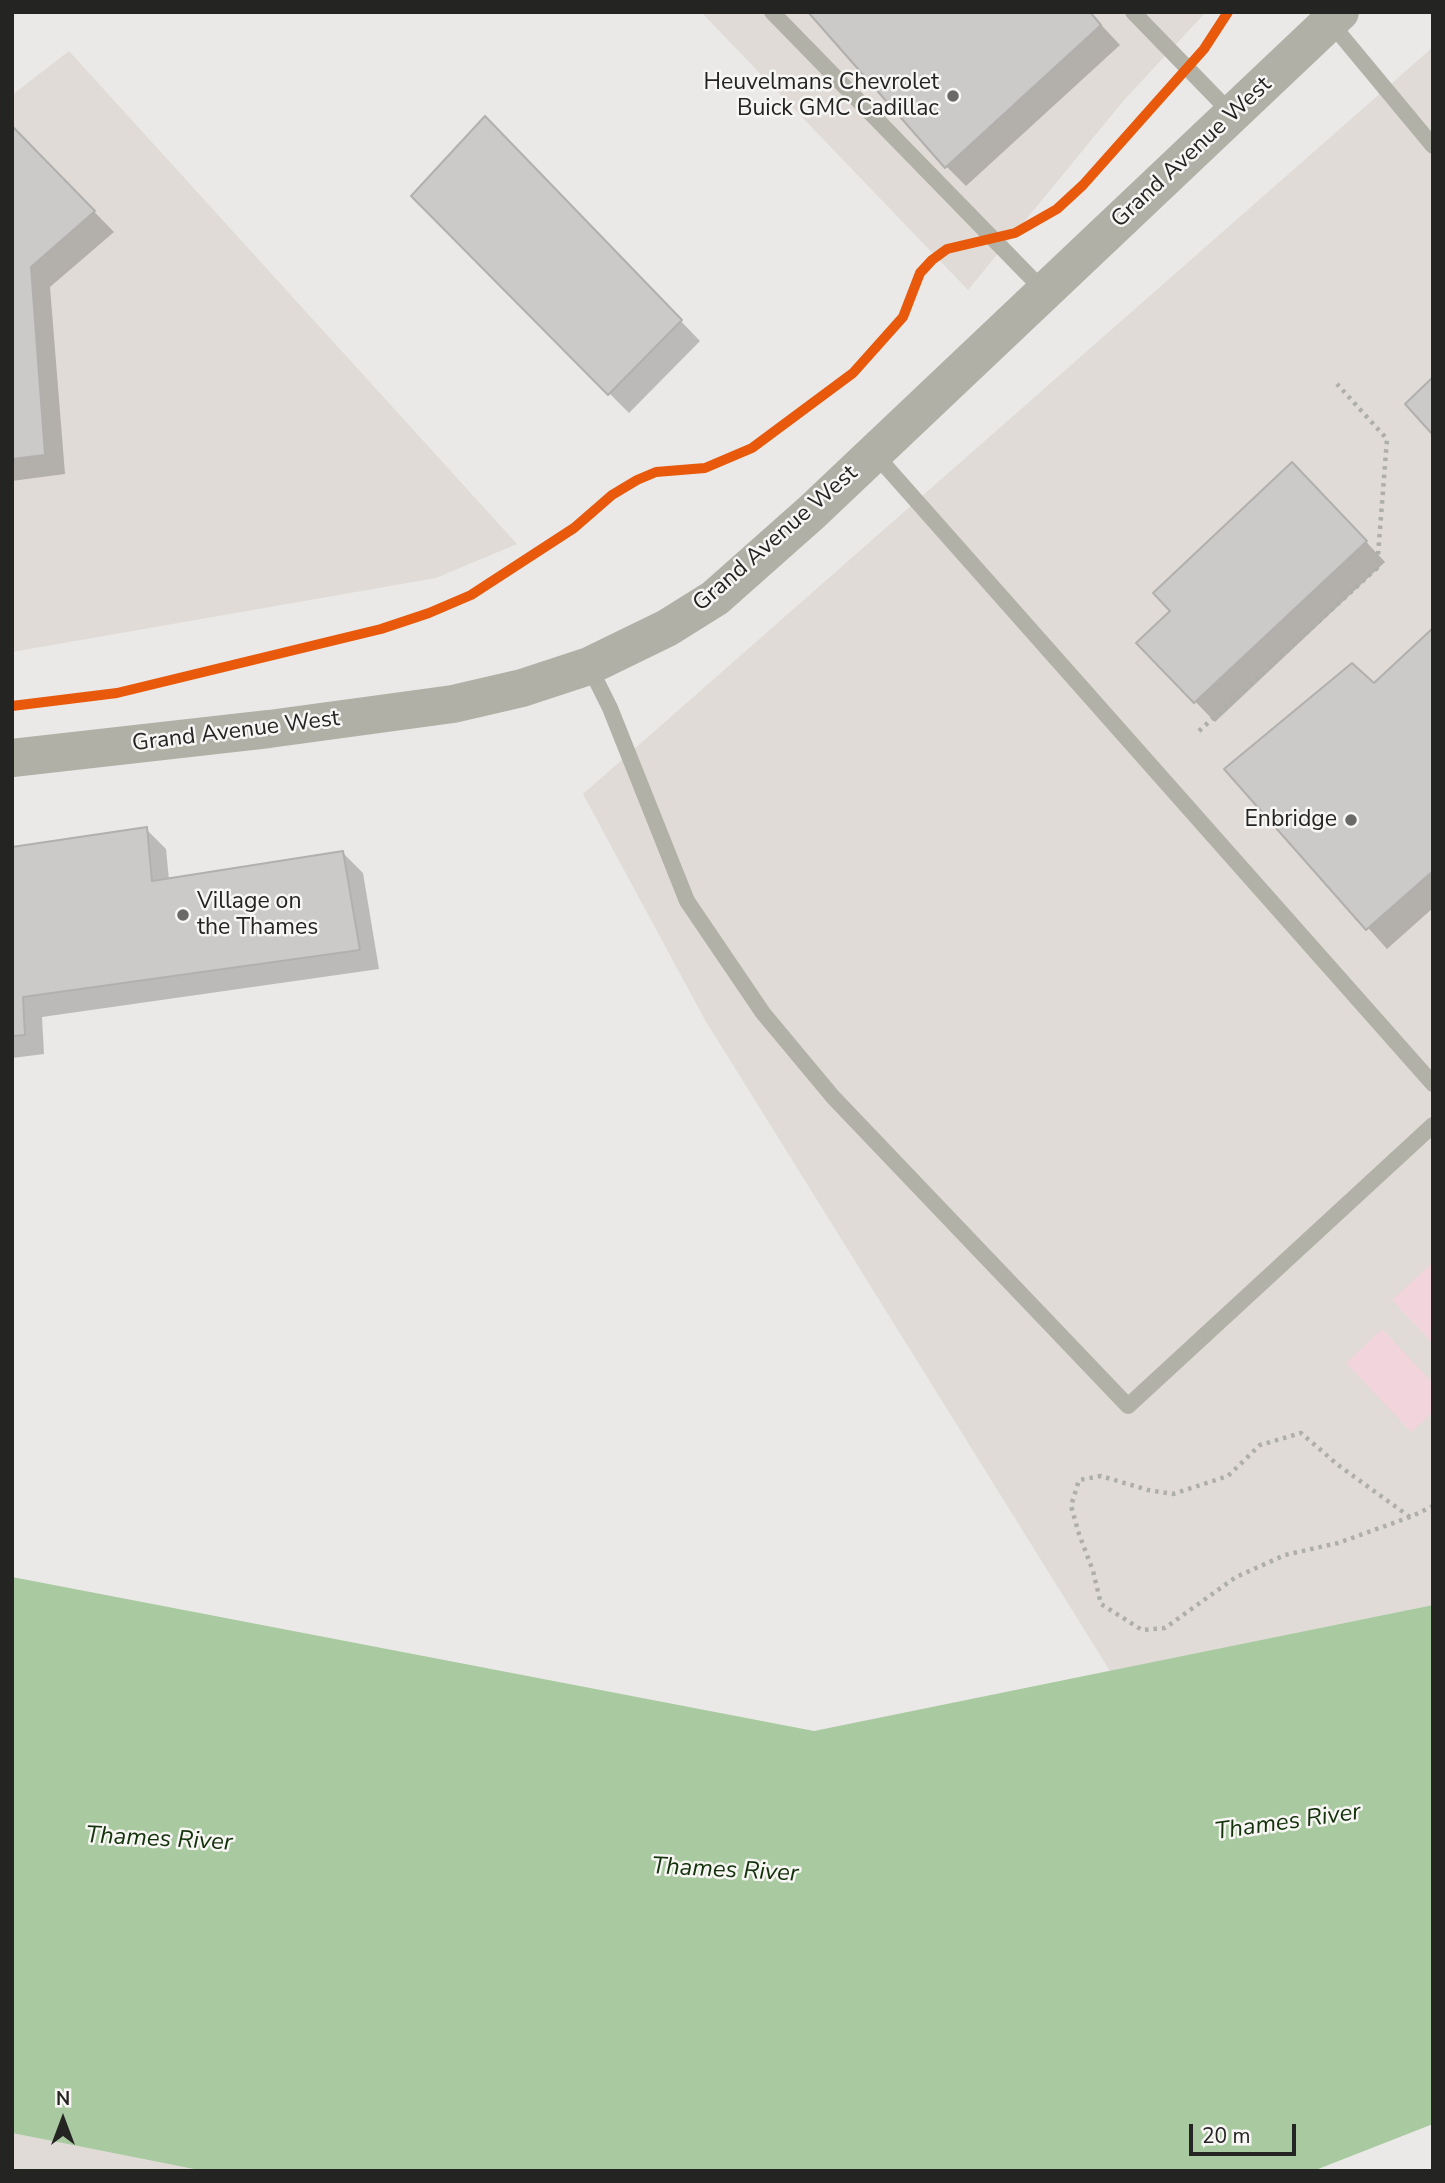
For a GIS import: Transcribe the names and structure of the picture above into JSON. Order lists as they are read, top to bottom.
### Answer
{
  "streets": {
    "main road": ["Grand Avenue West"]
  },
  "water": ["Thames River"],
  "places": ["Heuvelmans Chevrolet Buick GMC Cadillac", "Enbridge", "Village on the Thames"],
  "scale_bar": "20 m",
  "north": "top"
}
